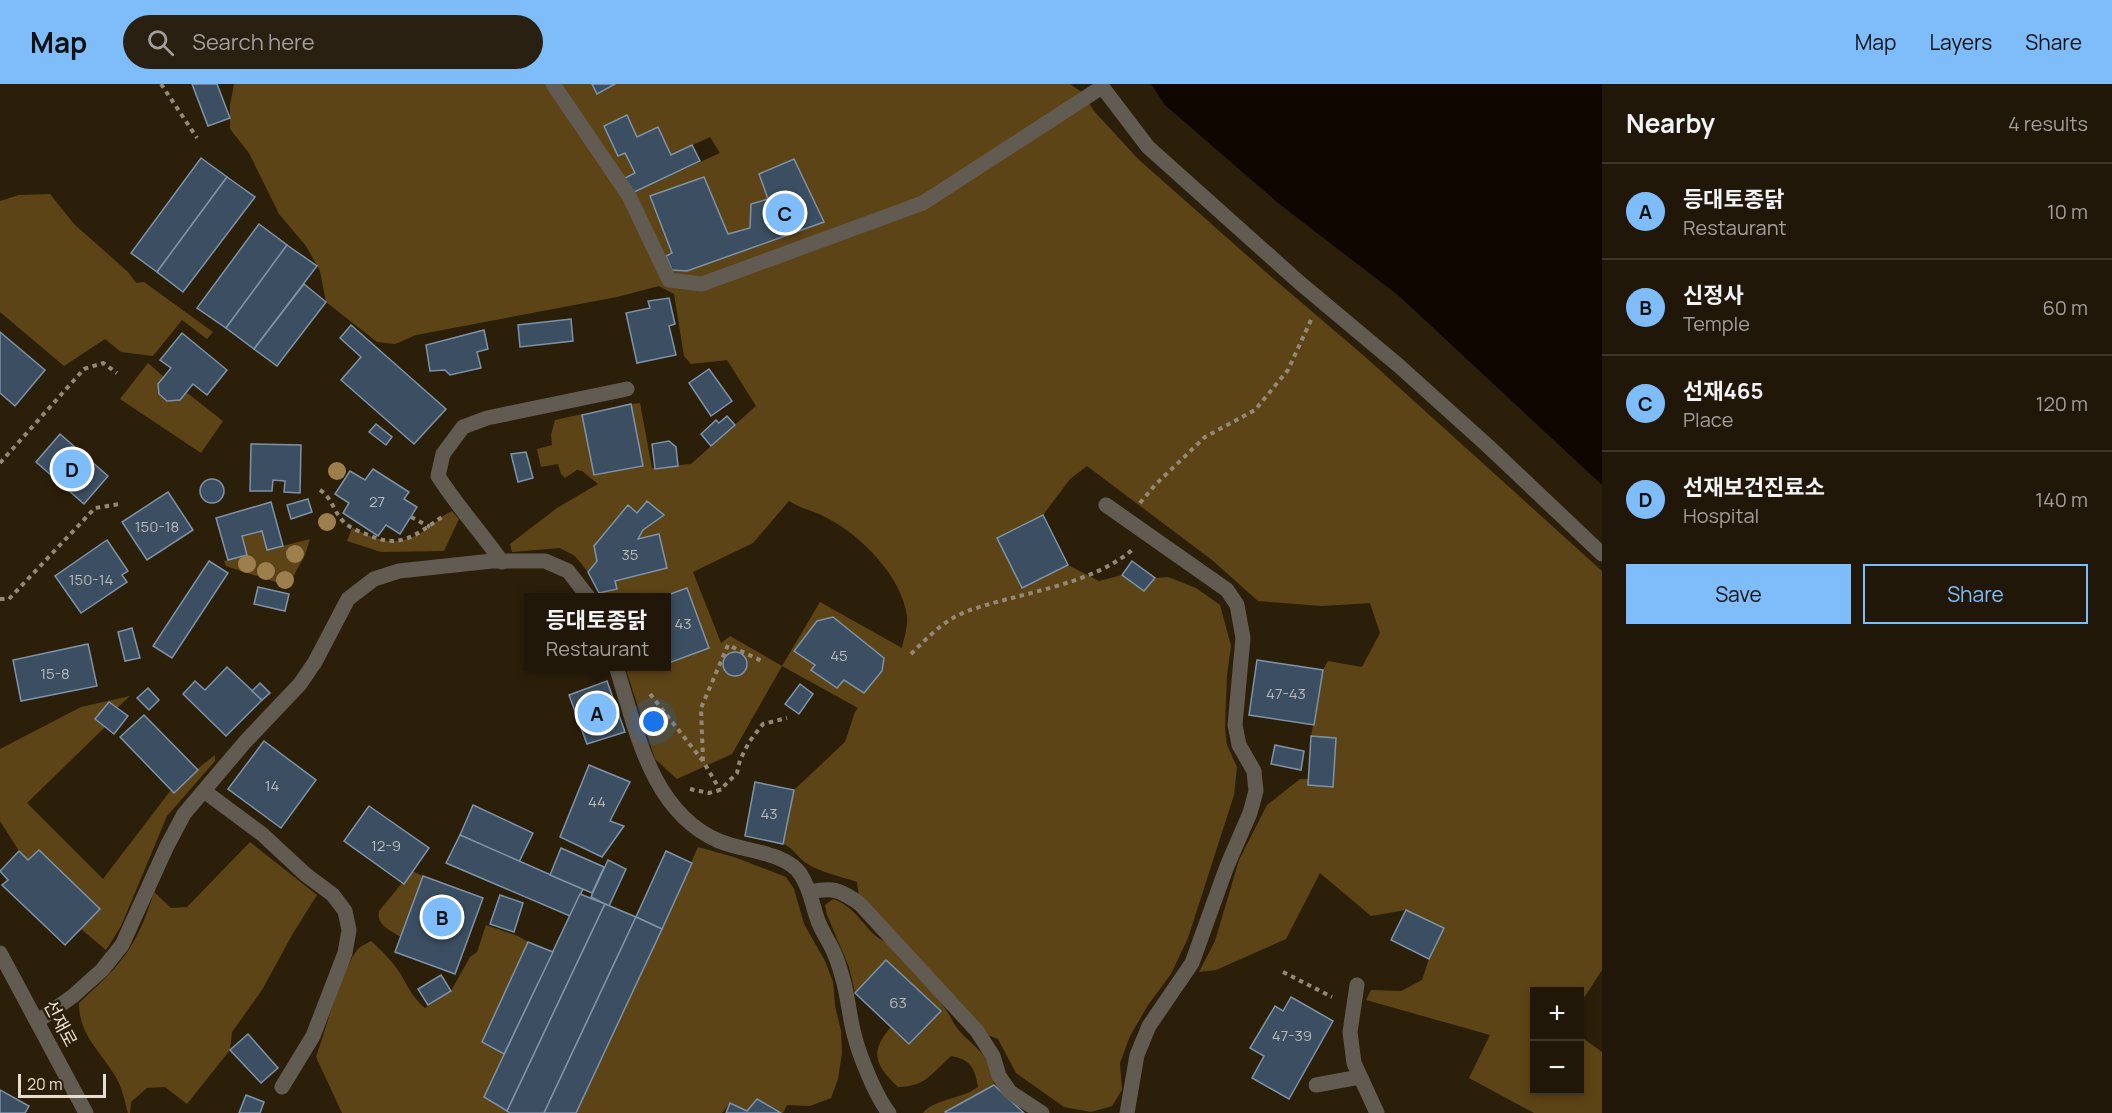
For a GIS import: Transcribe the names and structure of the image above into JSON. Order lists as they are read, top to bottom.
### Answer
{
  "streets": {
    "street": ["선재로"]
  },
  "house_numbers": [
    "27",
    "150-18",
    "35",
    "150-14",
    "43",
    "45",
    "15-8",
    "47-43",
    "14",
    "44",
    "43",
    "12-9",
    "63",
    "47-39"
  ],
  "scale_bar": "20 m",
  "page": {
    "header": "Map",
    "search": "Search here",
    "nav": ["Map", "Layers", "Share"],
    "heading": ["Nearby", "4 results"],
    "list": [
      {
        "mark": "A",
        "name": "등대토종닭",
        "note": "Restaurant",
        "value": "10 m"
      },
      {
        "mark": "B",
        "name": "신정사",
        "note": "Temple",
        "value": "60 m"
      },
      {
        "mark": "C",
        "name": "선재465",
        "note": "Place",
        "value": "120 m"
      },
      {
        "mark": "D",
        "name": "선재보건진료소",
        "note": "Hospital",
        "value": "140 m"
      }
    ],
    "pins": [
      "C",
      "D",
      "A",
      "B"
    ],
    "buttons": ["Save", "Share"],
    "popup": ["등대토종닭", "Restaurant"],
    "map_buttons": ["+", "−"],
    "scale": "20 m"
  }
}
